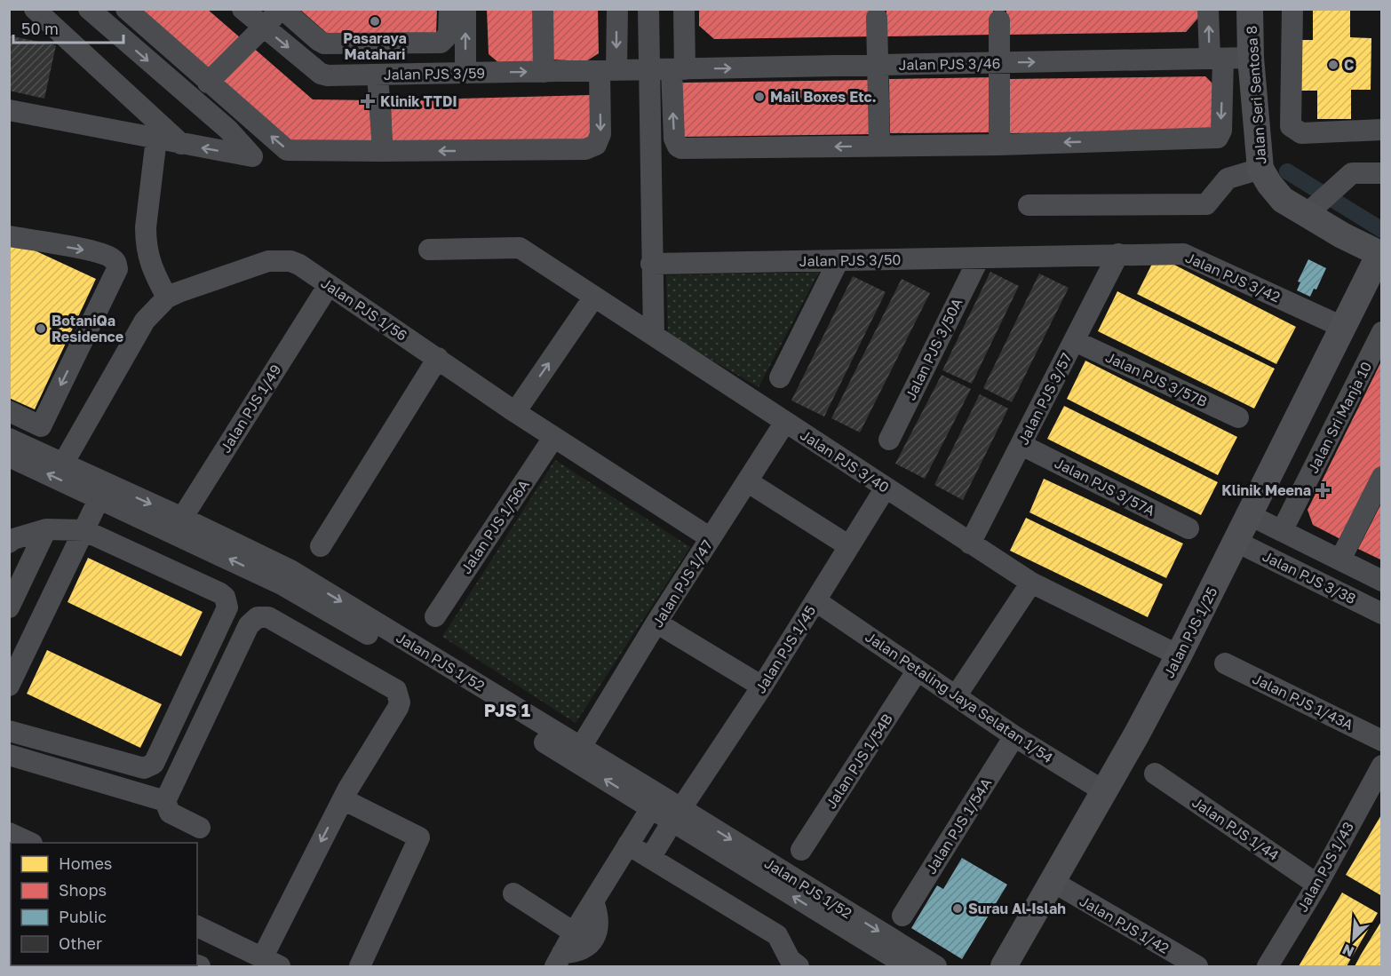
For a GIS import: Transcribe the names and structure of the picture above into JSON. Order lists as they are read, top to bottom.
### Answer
{
  "streets": {
    "main road": ["Jalan Seri Sentosa 8", "Jalan PJS 1/25"],
    "street": [
      "Jalan PJS 3/46",
      "Jalan PJS 3/59",
      "Jalan PJS 3/50",
      "Jalan PJS 3/42",
      "Jalan PJS 1/56",
      "Jalan PJS 3/50A",
      "Jalan PJS 3/57B",
      "Jalan PJS 3/57",
      "Jalan PJS 1/49",
      "Jalan Sri Manja 10",
      "Jalan PJS 3/40",
      "Jalan PJS 3/57A",
      "Jalan PJS 1/56A",
      "Jalan PJS 3/38",
      "Jalan PJS 1/47",
      "Jalan PJS 1/45",
      "Jalan PJS 1/52",
      "Jalan Petaling Jaya Selatan 1/54",
      "Jalan PJS 1/43A",
      "Jalan PJS 1/54B",
      "Jalan PJS 1/54A",
      "Jalan PJS 1/44",
      "Jalan PJS 1/43",
      "Jalan PJS 1/42"
    ]
  },
  "crossings": [
    ["Jalan PJS 3/46", "Jalan PJS 3/59"],
    ["Jalan PJS 3/46", "Jalan Seri Sentosa 8"],
    ["Jalan Seri Sentosa 8", "Jalan PJS 1/25"],
    ["Jalan PJS 3/50", "Jalan PJS 3/42"],
    ["Jalan PJS 3/50", "Jalan PJS 3/50A"],
    ["Jalan PJS 3/42", "Jalan PJS 3/57"],
    ["Jalan PJS 3/42", "Jalan PJS 1/25"],
    ["Jalan PJS 1/56", "Jalan PJS 1/49"],
    ["Jalan PJS 1/56", "Jalan PJS 1/56A"],
    ["Jalan PJS 1/56", "Jalan PJS 1/47"],
    ["Jalan PJS 1/56", "Jalan PJS 1/52"],
    ["Jalan PJS 3/57B", "Jalan PJS 3/57"],
    ["Jalan PJS 3/57", "Jalan PJS 3/40"],
    ["Jalan PJS 3/57", "Jalan PJS 3/57A"],
    ["Jalan PJS 1/49", "Jalan PJS 1/52"],
    ["Jalan Sri Manja 10", "Jalan PJS 3/38"],
    ["Jalan PJS 3/40", "Jalan PJS 1/47"],
    ["Jalan PJS 3/40", "Jalan PJS 1/25"],
    ["Jalan PJS 3/40", "Jalan PJS 1/45"],
    ["Jalan PJS 3/38", "Jalan PJS 1/25"],
    ["Jalan PJS 1/47", "Jalan PJS 1/52"],
    ["Jalan PJS 1/25", "Jalan Petaling Jaya Selatan 1/54"],
    ["Jalan PJS 1/25", "Jalan PJS 1/42"],
    ["Jalan PJS 1/45", "Jalan PJS 1/52"],
    ["Jalan PJS 1/45", "Jalan Petaling Jaya Selatan 1/54"],
    ["Jalan Petaling Jaya Selatan 1/54", "Jalan PJS 1/54B"],
    ["Jalan Petaling Jaya Selatan 1/54", "Jalan PJS 1/54A"],
    ["Jalan PJS 1/44", "Jalan PJS 1/43"]
  ],
  "districts": ["PJS 1"],
  "places": {
    "other": [
      "Pasaraya Matahari",
      "C",
      "Mail Boxes Etc.",
      "BotaniQa Residence",
      "Surau Al-Islah"
    ],
    "health": ["Klinik TTDI", "Klinik Meena"]
  },
  "legend": [
    "Homes",
    "Shops",
    "Public",
    "Other"
  ],
  "scale_bar": "50 m",
  "north": "bottom left"
}
